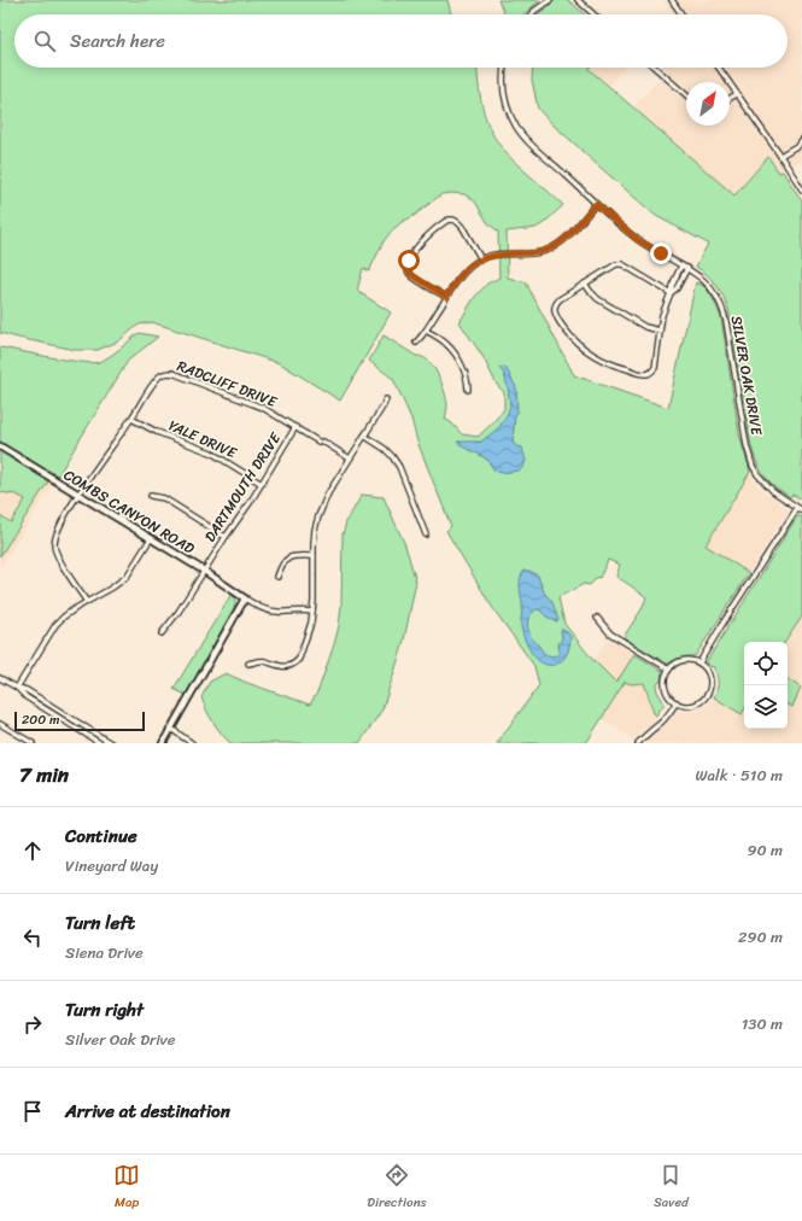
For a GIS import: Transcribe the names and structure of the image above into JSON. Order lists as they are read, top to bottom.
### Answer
{
  "streets": {
    "street": [
      "SILVER OAK DRIVE",
      "RADCLIFF DRIVE",
      "YALE DRIVE",
      "DARTMOUTH DRIVE",
      "COMBS CANYON ROAD"
    ]
  },
  "crossings": [
    ["RADCLIFF DRIVE", "YALE DRIVE"],
    ["RADCLIFF DRIVE", "DARTMOUTH DRIVE"],
    ["YALE DRIVE", "DARTMOUTH DRIVE"],
    ["DARTMOUTH DRIVE", "COMBS CANYON ROAD"]
  ],
  "scale_bar": "200 m",
  "north": "top right",
  "page": {
    "search": "Search here",
    "scale": "200 m",
    "heading": ["7 min", "Walk · 510 m"],
    "list": [
      ["Continue", "Vineyard Way", "90 m"],
      ["Turn left", "Siena Drive", "290 m"],
      ["Turn right", "Silver Oak Drive", "130 m"],
      "Arrive at destination"
    ],
    "nav": ["Map", "Directions", "Saved"]
  }
}
